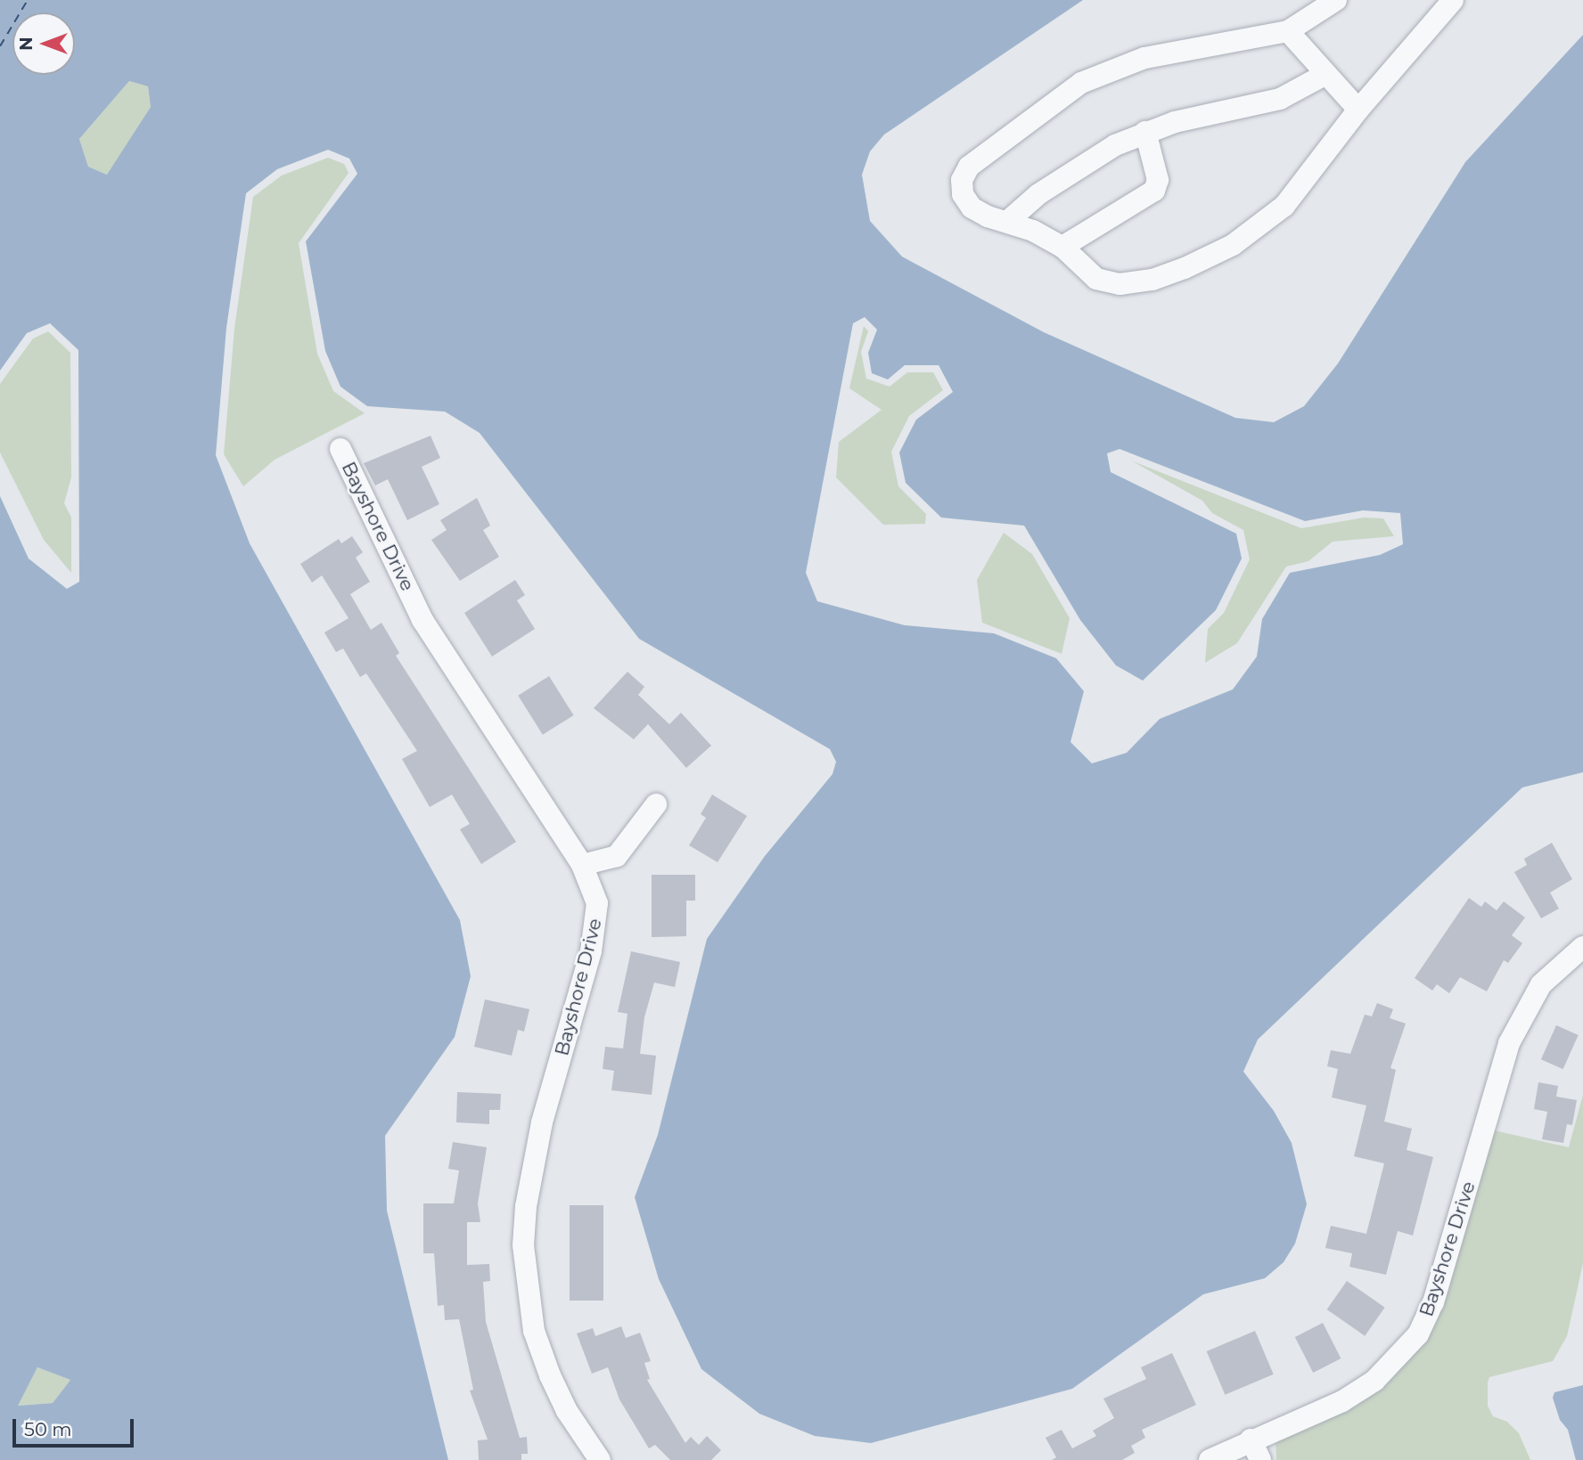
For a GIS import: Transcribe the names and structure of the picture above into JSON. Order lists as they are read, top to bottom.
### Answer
{
  "streets": {
    "street": ["Bayshore Drive"]
  },
  "scale_bar": "50 m",
  "north": "left"
}
